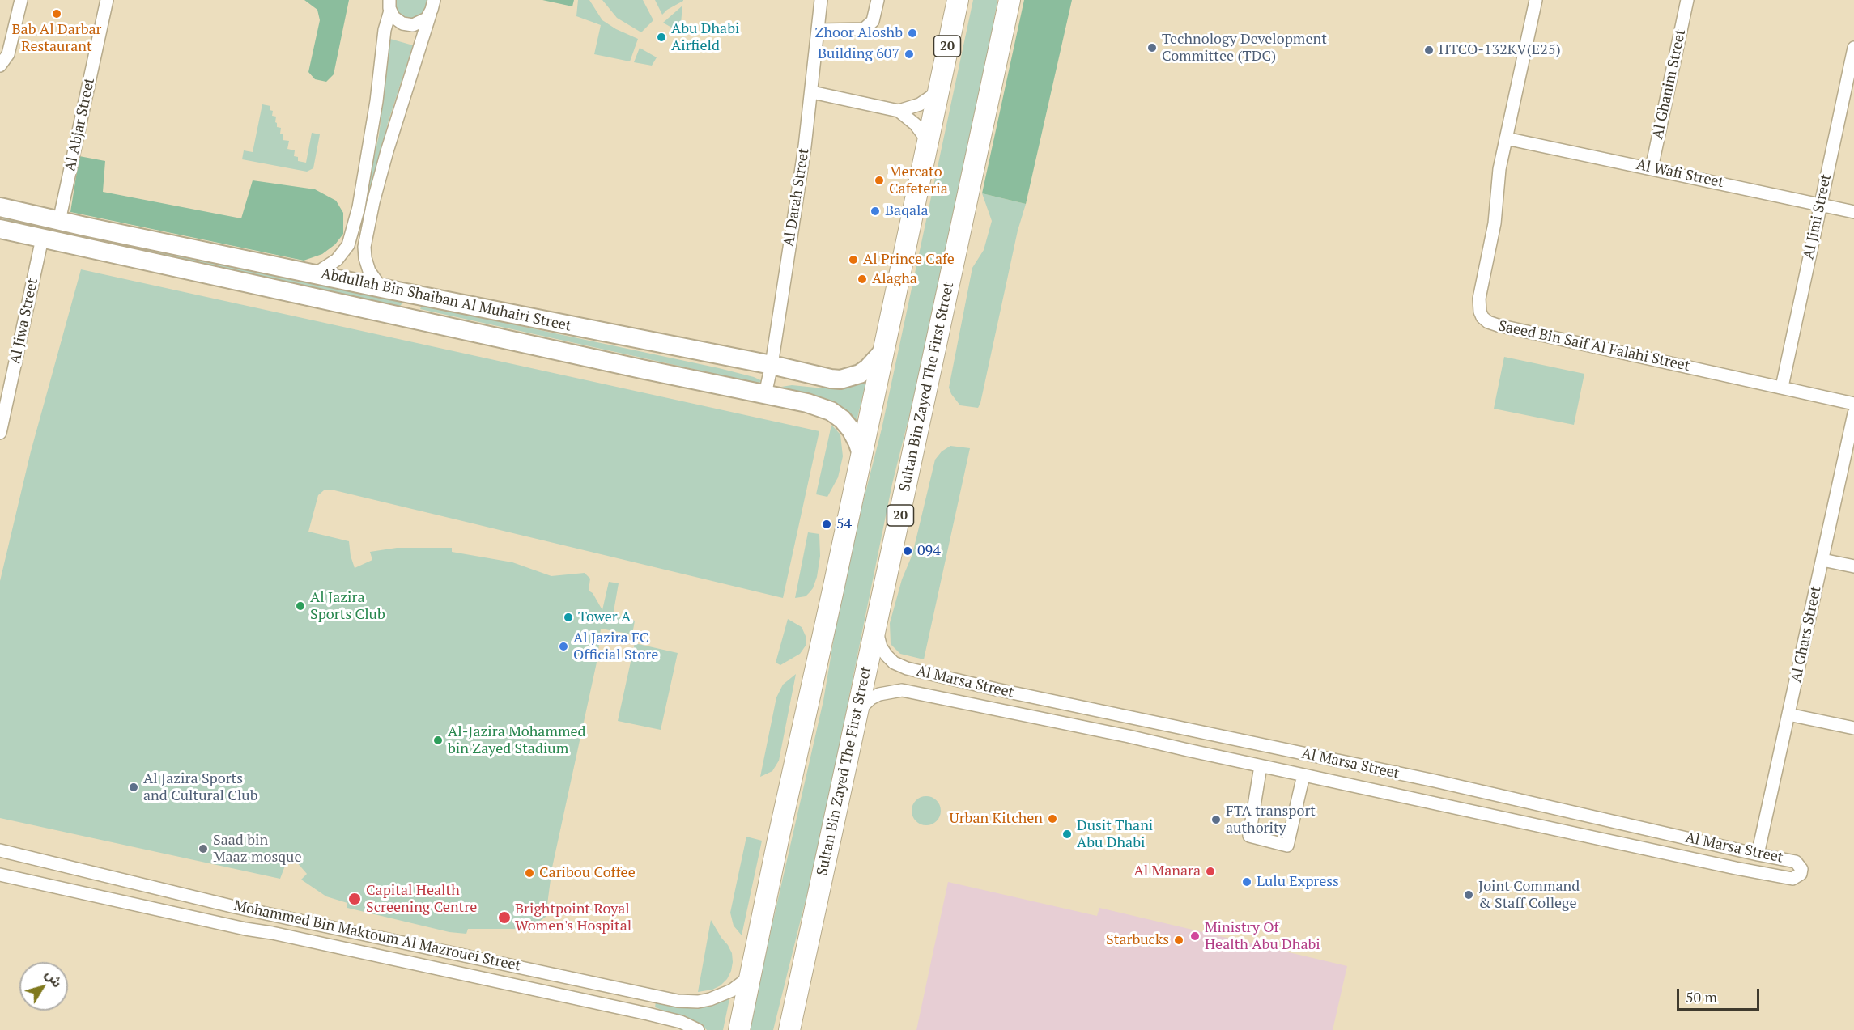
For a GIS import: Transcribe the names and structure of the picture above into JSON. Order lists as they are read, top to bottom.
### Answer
{
  "streets": {
    "main road": ["20", "Sultan Bin Zayed The First Street"],
    "street": [
      "Al Ghanim Street",
      "Al Abjar Street",
      "Al Wafi Street",
      "Al Darah Street",
      "Al Jimi Street",
      "Abdullah Bin Shaiban Al Muhairi Street",
      "Al Jiwa Street",
      "Saeed Bin Saif Al Falahi Street",
      "Al Ghars Street",
      "Al Marsa Street",
      "Mohammed Bin Maktoum Al Mazrouei Street"
    ]
  },
  "crossings": [
    ["20", "Abdullah Bin Shaiban Al Muhairi Street"],
    ["20", "Mohammed Bin Maktoum Al Mazrouei Street"],
    ["Al Ghanim Street", "Al Wafi Street"],
    ["Al Abjar Street", "Abdullah Bin Shaiban Al Muhairi Street"],
    ["Al Wafi Street", "Al Jimi Street"],
    ["Al Wafi Street", "Saeed Bin Saif Al Falahi Street"],
    ["Al Darah Street", "Abdullah Bin Shaiban Al Muhairi Street"],
    ["Al Jimi Street", "Saeed Bin Saif Al Falahi Street"],
    ["Abdullah Bin Shaiban Al Muhairi Street", "Al Jiwa Street"],
    ["Sultan Bin Zayed The First Street", "Al Marsa Street"],
    ["Al Ghars Street", "Al Marsa Street"]
  ],
  "places": [
    "Bab Al Darbar Restaurant",
    "Zhoor Aloshb",
    "Abu Dhabi Airfield",
    "Technology Development Committee (TDC)",
    "HTCO-132KV(E25)",
    "Building 607",
    "Mercato Cafeteria",
    "Baqala",
    "Al Prince Cafe",
    "Alagha",
    "54",
    "094",
    "Al Jazira Sports Club",
    "Tower A",
    "Al Jazira FC Official Store",
    "Al-Jazira Mohammed bin Zayed Stadium",
    "Al Jazira Sports and Cultural Club",
    "Urban Kitchen",
    "FTA transport authority",
    "Dusit Thani Abu Dhabi",
    "Saad bin Maaz mosque",
    "Al Manara",
    "Caribou Coffee",
    "Lulu Express",
    "Joint Command & Staff College",
    "Capital Health Screening Centre",
    "Brightpoint Royal Women's Hospital",
    "Ministry Of Health Abu Dhabi",
    "Starbucks"
  ],
  "scale_bar": "50 m",
  "north": "top right"
}
